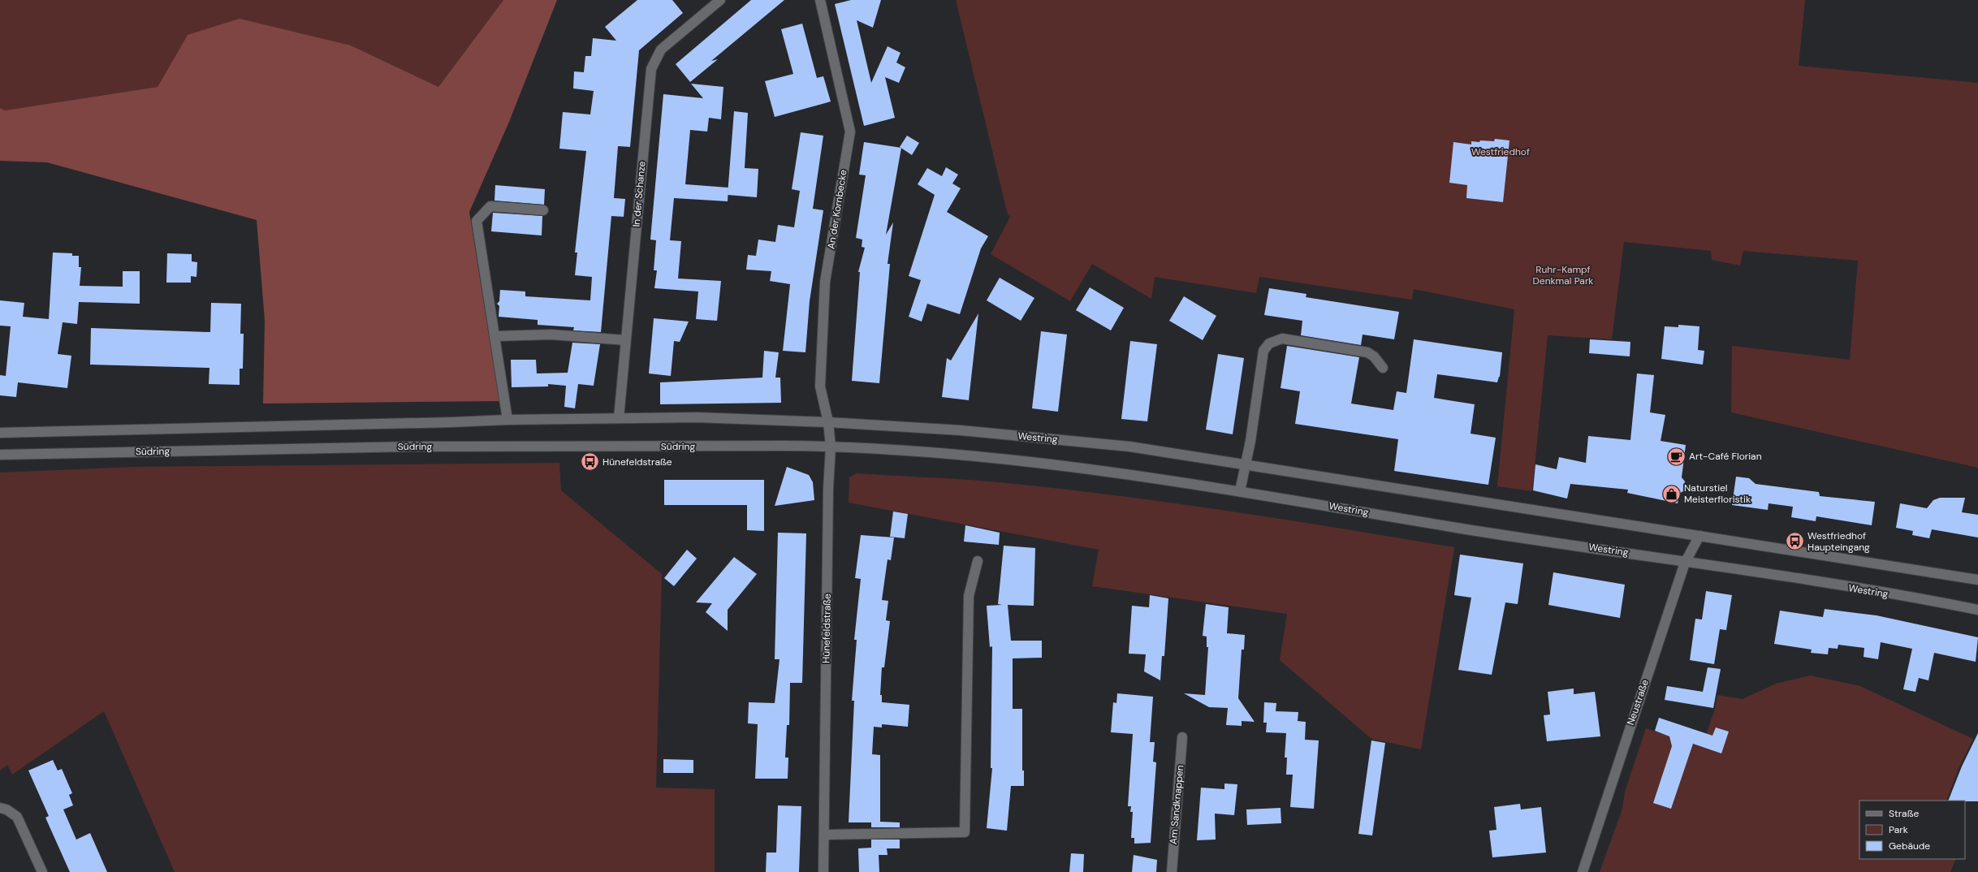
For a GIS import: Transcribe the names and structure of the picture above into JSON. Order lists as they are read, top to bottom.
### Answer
{
  "streets": {
    "main road": [
      "In der Schanze",
      "An der Kornbecke",
      "Westring",
      "Südring",
      "Hünefeldstraße",
      "Neustraße",
      "Am Sandknappen"
    ]
  },
  "crossings": [
    ["An der Kornbecke", "Westring"],
    ["An der Kornbecke", "Hünefeldstraße"],
    ["Westring", "Südring"],
    ["Westring", "Hünefeldstraße"],
    ["Westring", "Neustraße"],
    ["Südring", "Hünefeldstraße"]
  ],
  "parks": ["Westfriedhof", "Ruhr-Kampf Denkmal Park"],
  "places": {
    "cafe": ["Art-Café Florian"],
    "bus stop": ["Hünefeldstraße", "Westfriedhof Haupteingang"],
    "shop": ["Naturstiel Meisterfloristik"]
  },
  "legend": ["Straße", "Park", "Gebäude"]
}
